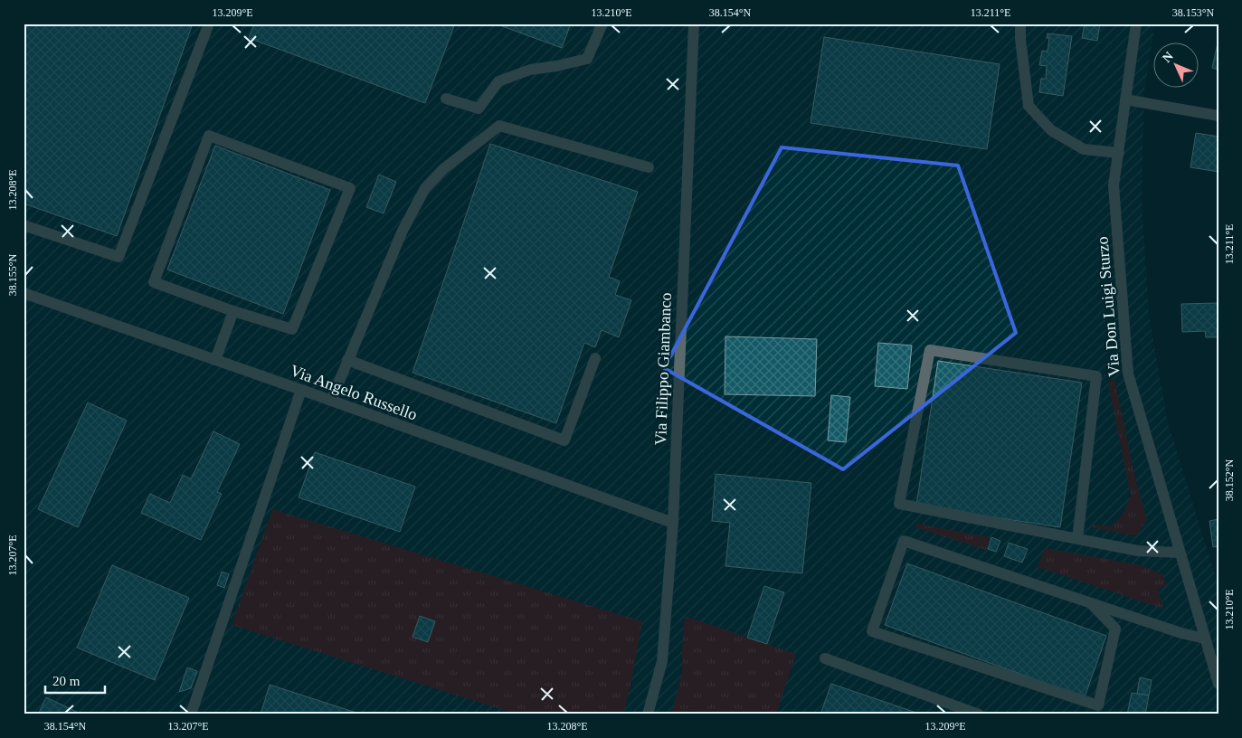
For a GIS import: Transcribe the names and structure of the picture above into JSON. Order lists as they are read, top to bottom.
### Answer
{
  "streets": {
    "street": ["Via Don Luigi Sturzo", "Via Filippo Giambanco", "Via Angelo Russello"]
  },
  "crossings": [
    ["Via Filippo Giambanco", "Via Angelo Russello"]
  ],
  "scale_bar": "20 m",
  "north": "top left",
  "coordinates": [
    "13.209°E",
    "13.210°E",
    "38.154°N",
    "13.211°E",
    "38.153°N",
    "13.208°E",
    "38.155°N",
    "38.152°N",
    "13.207°E"
  ]
}
